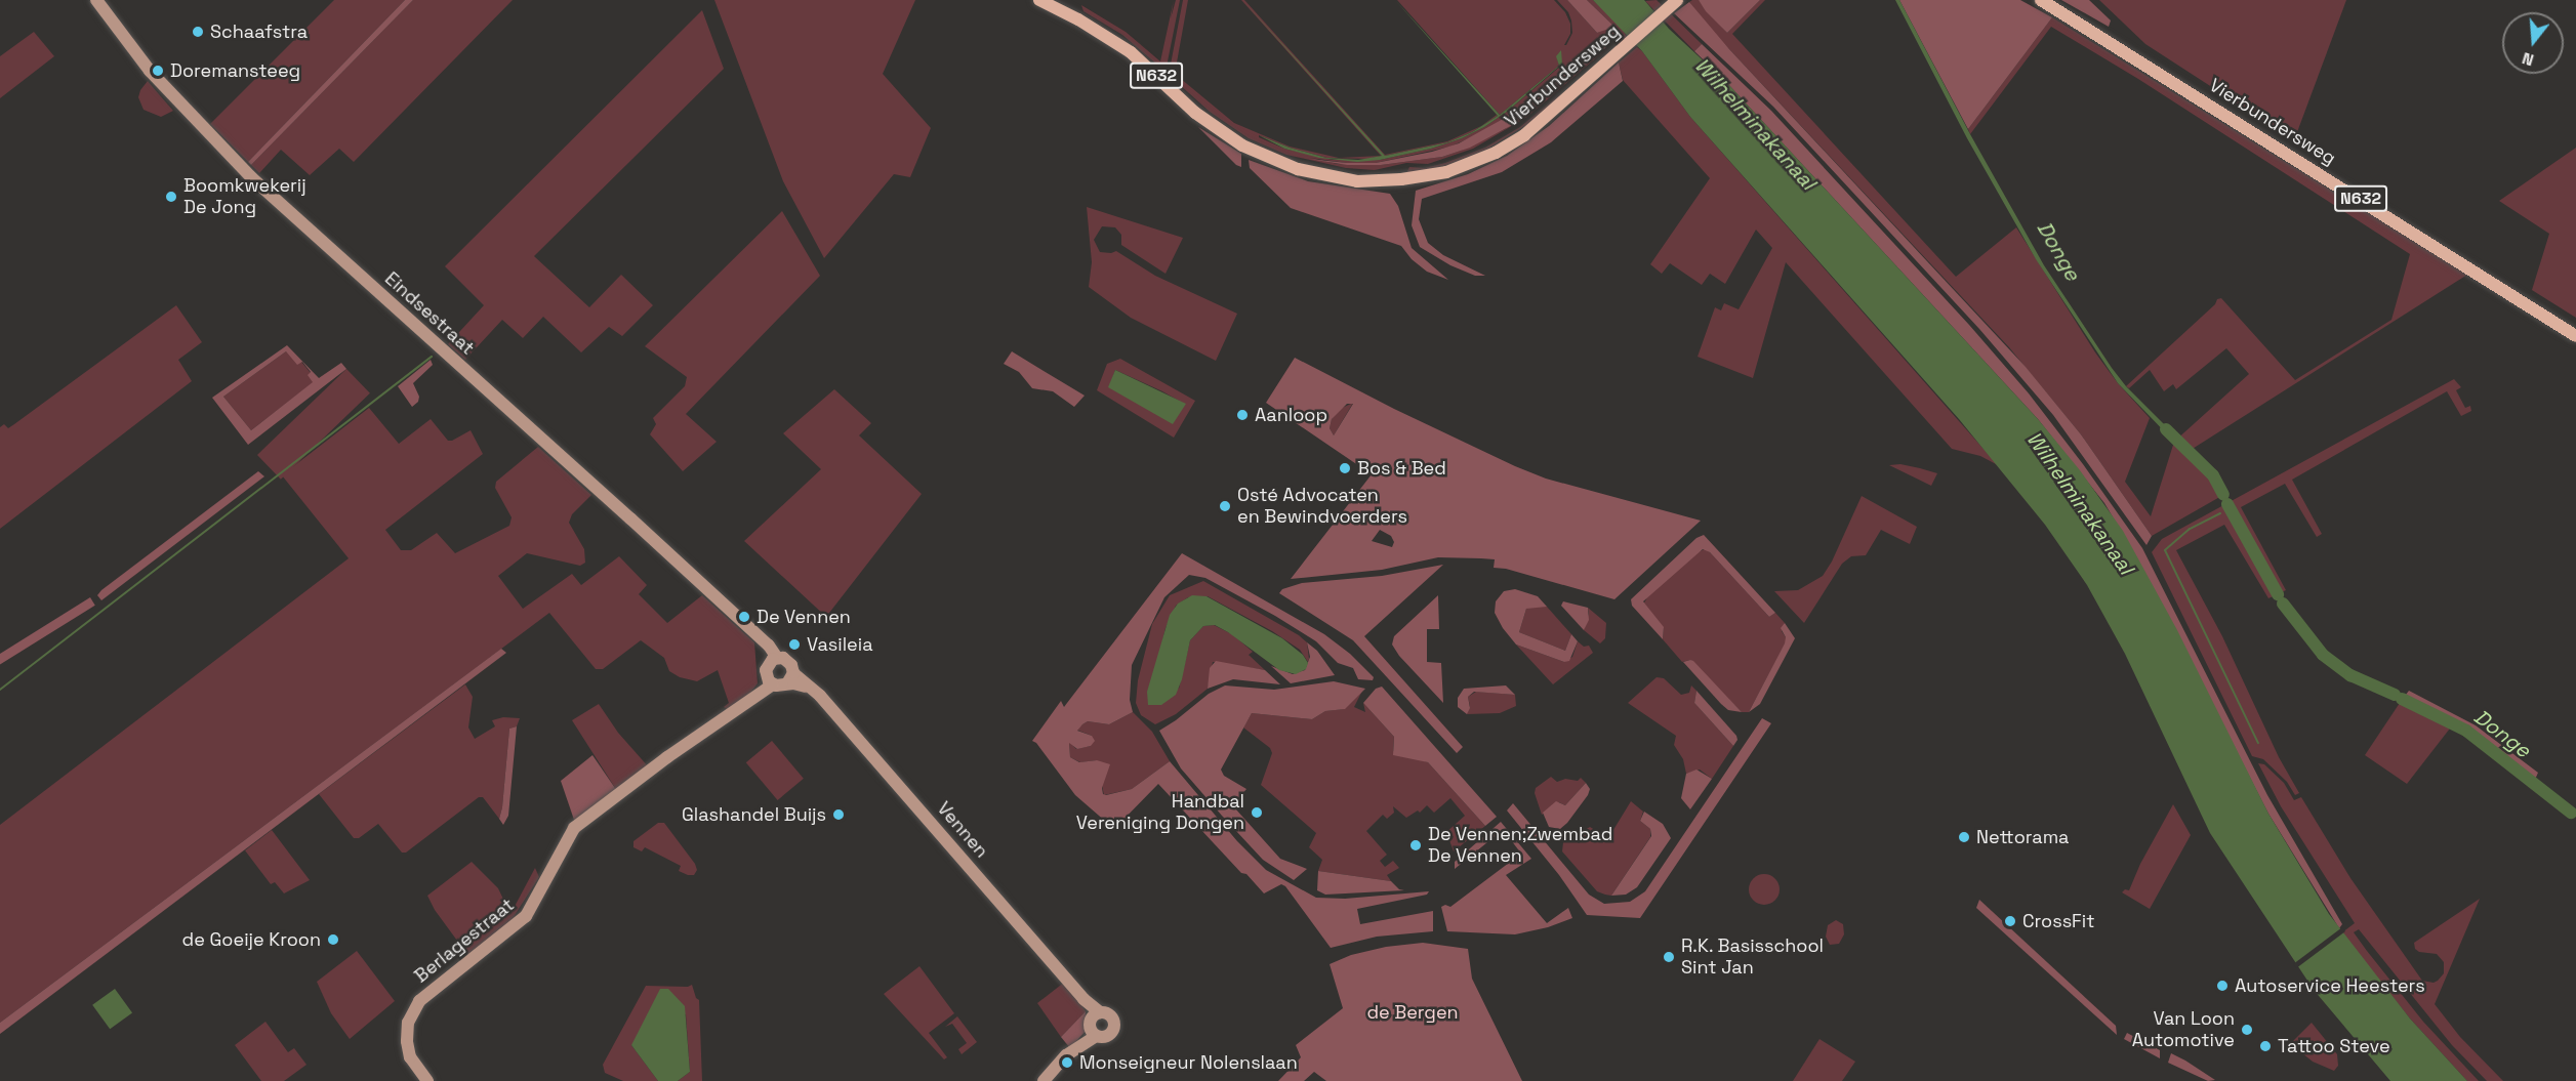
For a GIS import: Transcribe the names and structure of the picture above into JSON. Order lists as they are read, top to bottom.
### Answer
{
  "streets": {
    "main road": ["N632", "Vierbundersweg"],
    "street": ["Eindsestraat", "Vennen", "Berlagestraat"]
  },
  "crossings": [
    ["Eindsestraat", "Vennen"]
  ],
  "water": ["Wilhelminakanaal", "Donge"],
  "parks": ["de Bergen"],
  "places": [
    "Schaafstra",
    "Doremansteeg",
    "Boomkwekerij De Jong",
    "Aanloop",
    "Bos & Bed",
    "Osté Advocaten en Bewindvoerders",
    "De Vennen",
    "Vasileia",
    "Handbal Vereniging Dongen",
    "Glashandel Buijs",
    "Nettorama",
    "De Vennen;Zwembad De Vennen",
    "CrossFit",
    "de Goeije Kroon",
    "R.K. Basisschool Sint Jan",
    "Autoservice Heesters",
    "Van Loon Automotive",
    "Tattoo Steve",
    "Monseigneur Nolenslaan"
  ],
  "north": "bottom"
}
